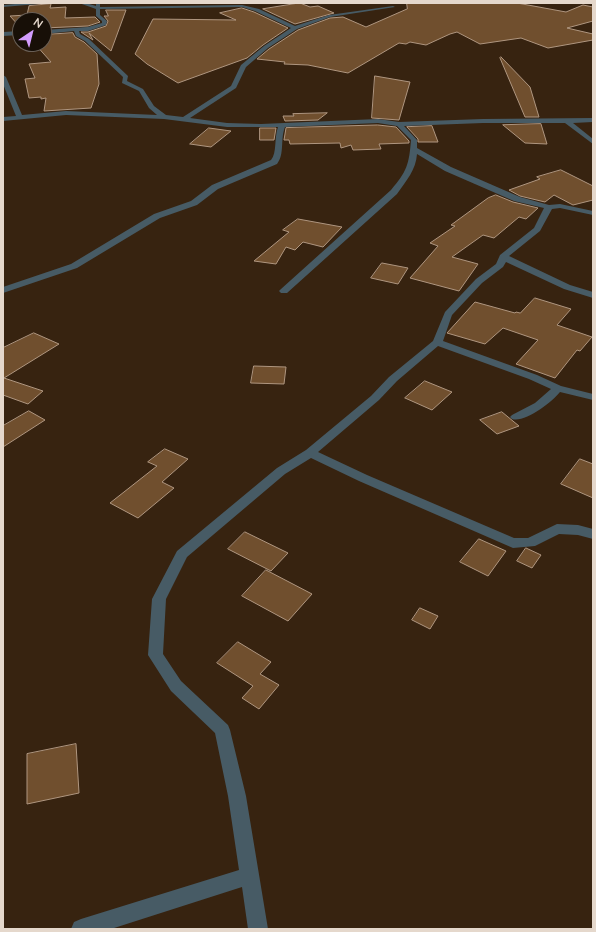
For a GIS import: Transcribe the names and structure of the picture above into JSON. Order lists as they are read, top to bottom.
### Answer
{
  "north": "top right"
}
